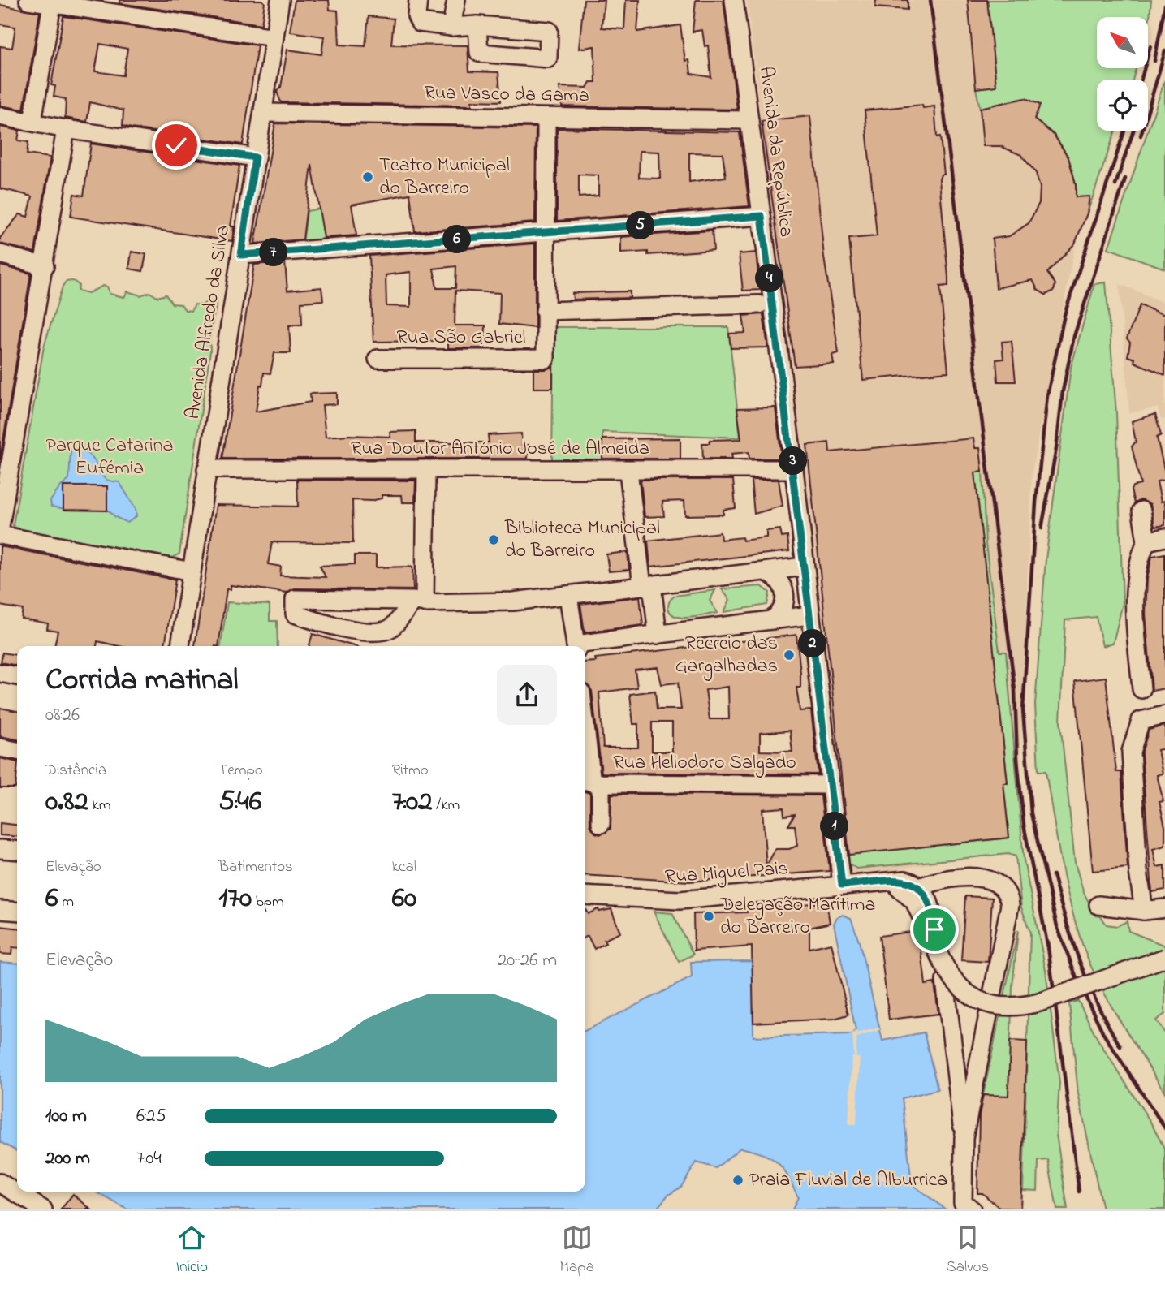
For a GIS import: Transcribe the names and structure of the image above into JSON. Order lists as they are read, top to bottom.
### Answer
{
  "streets": {
    "street": [
      "Rua Vasco da Gama",
      "Avenida da República",
      "Avenida Alfredo da Silva",
      "Rua São Gabriel",
      "Rua Doutor António José de Almeida",
      "Rua Heliodoro Salgado",
      "Rua Miguel Pais"
    ]
  },
  "crossings": [
    ["Rua Vasco da Gama", "Avenida da República"],
    ["Rua Vasco da Gama", "Avenida Alfredo da Silva"],
    ["Avenida da República", "Rua Doutor António José de Almeida"],
    ["Avenida da República", "Rua Heliodoro Salgado"],
    ["Avenida da República", "Rua Miguel Pais"],
    ["Avenida Alfredo da Silva", "Rua Doutor António José de Almeida"]
  ],
  "parks": ["Parque Catarina Eufémia"],
  "places": [
    "Teatro Municipal do Barreiro",
    "Biblioteca Municipal do Barreiro",
    "Recreio das Gargalhadas",
    "Delegação Marítima do Barreiro",
    "Praia Fluvial de Alburrica"
  ],
  "north": "top left",
  "page": {
    "pins": [
      "5",
      "6",
      "7",
      "4",
      "3",
      "2",
      "1"
    ],
    "heading": ["Corrida matinal", "08:26"],
    "stats": [
      ["Distância", "0.82 km"],
      ["Tempo", "5:46"],
      ["Ritmo", "7:02 /km"],
      ["Elevação", "6 m"],
      ["Batimentos", "170 bpm"],
      ["kcal", "60"]
    ],
    "chart": ["Elevação", "20–26 m"],
    "list": [
      {
        "name": "100 m",
        "note": "6:25"
      },
      {
        "name": "200 m",
        "note": "7:04"
      }
    ],
    "tabs": ["Início", "Mapa", "Salvos"]
  }
}
